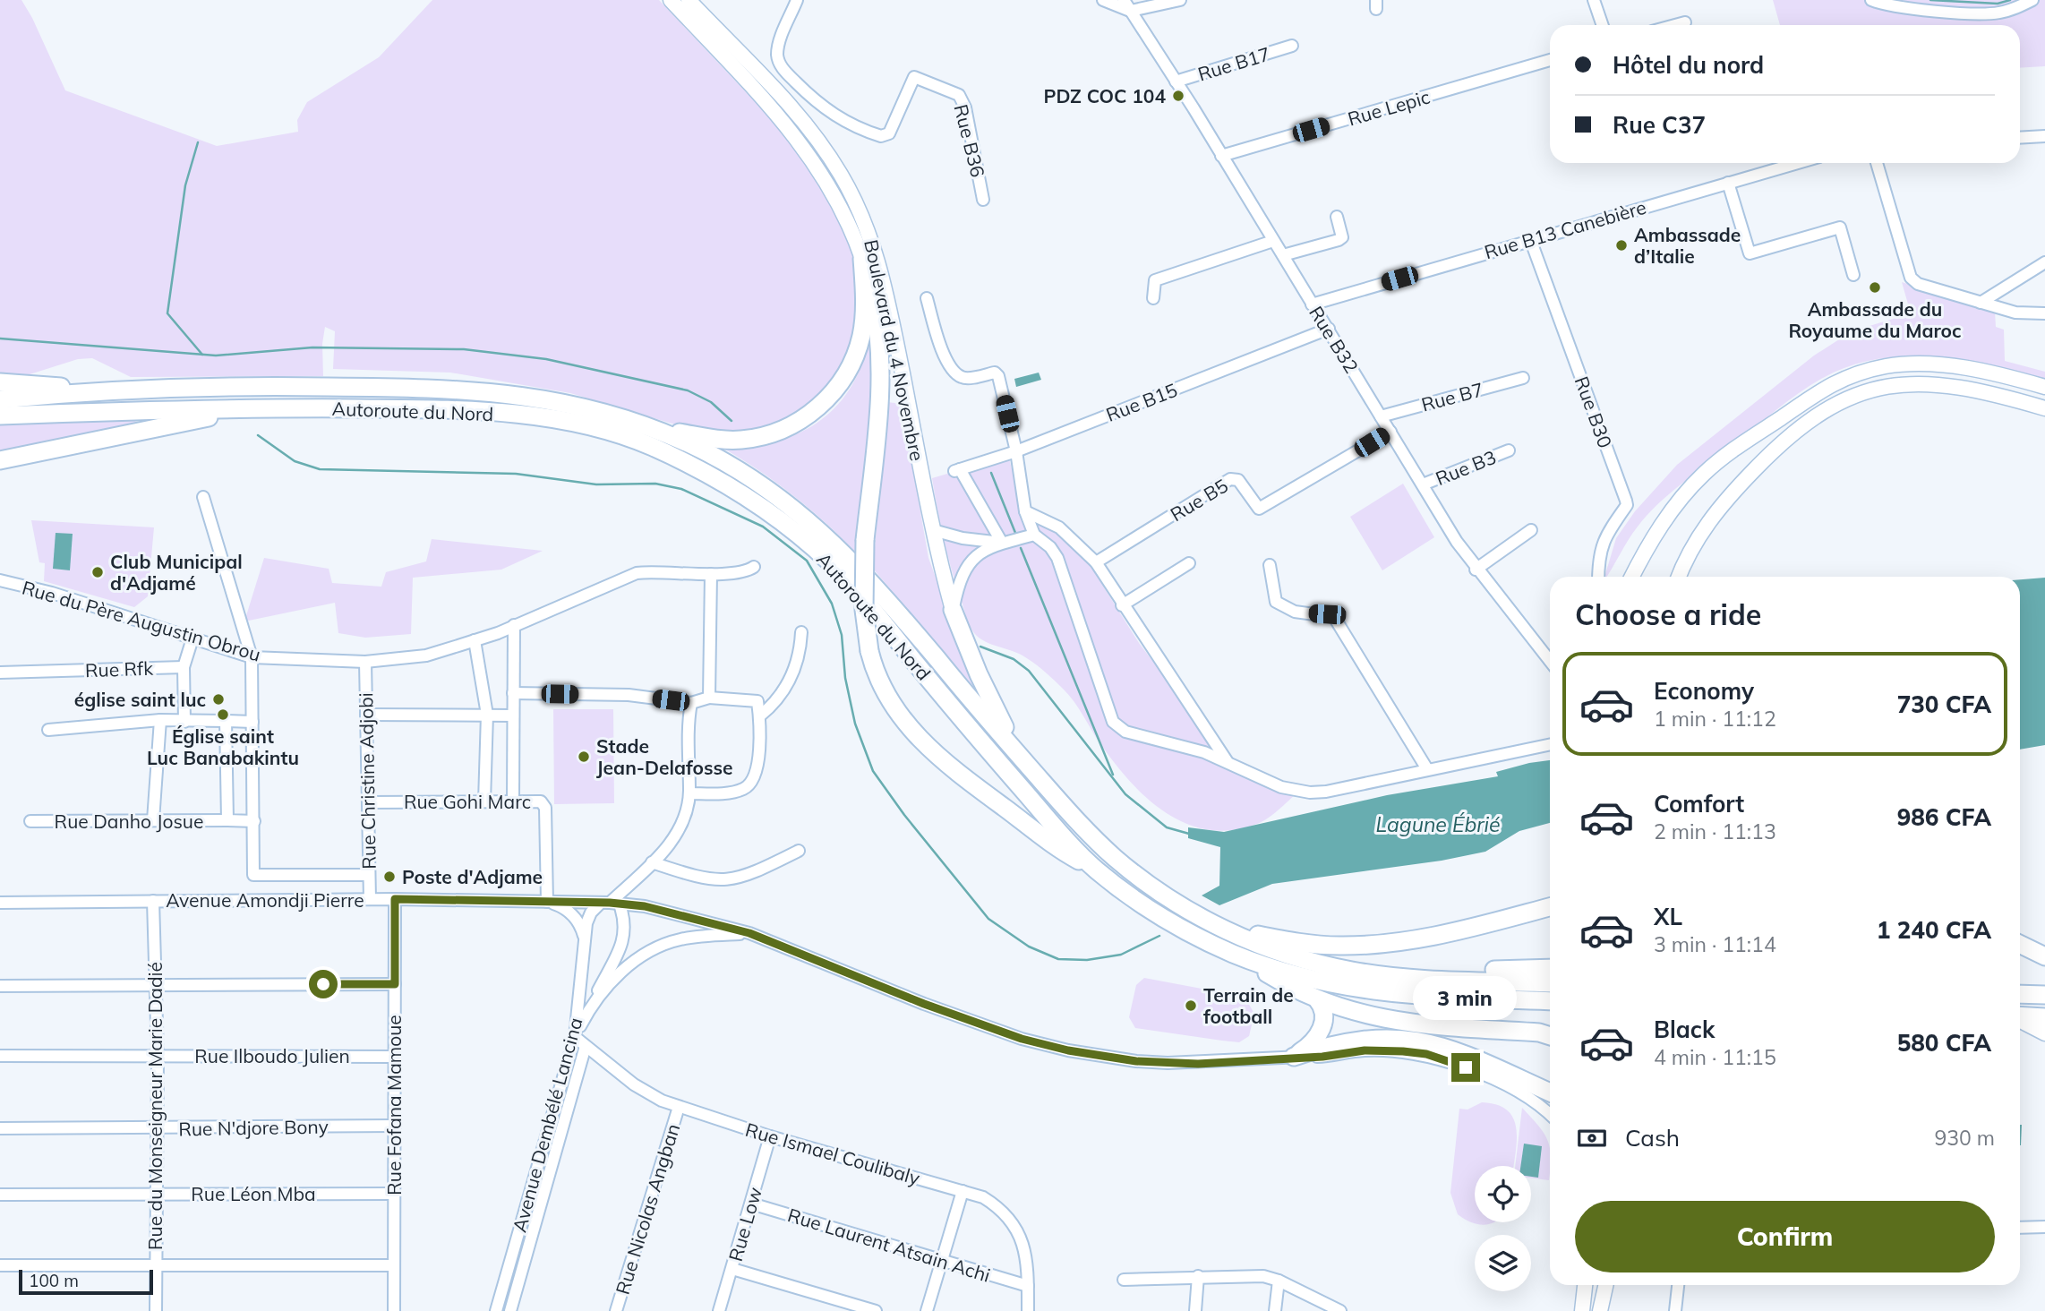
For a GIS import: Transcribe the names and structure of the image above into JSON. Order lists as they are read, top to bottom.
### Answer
{
  "streets": {
    "highway": ["Autoroute du Nord"],
    "main road": ["Boulevard du 4 Novembre"],
    "street": [
      "Rue B17",
      "Rue Lepic",
      "Rue B36",
      "Rue B13 Canebière",
      "Rue B32",
      "Rue B7",
      "Rue B15",
      "Rue B30",
      "Rue B3",
      "Rue B5",
      "Rue du Père Augustin Obrou",
      "Rue Rfk",
      "Rue Christine Adjobi",
      "Rue Gohi Marc",
      "Rue Danho Josue",
      "Avenue Amondji Pierre",
      "Rue Ilboudo Julien",
      "Rue Fofana Mamoue",
      "Rue du Monseigneur Marie Dadié",
      "Avenue Dembélé Lancina",
      "Rue N'djore Bony",
      "Rue Ismael Coulibaly",
      "Rue Léon Mba",
      "Rue Nicolas Angban",
      "Rue Low",
      "Rue Laurent Atsain Achi"
    ]
  },
  "crossings": [
    ["Rue B17", "Rue B32"],
    ["Rue Lepic", "Rue B32"],
    ["Rue B13 Canebière", "Rue B32"],
    ["Rue B13 Canebière", "Rue B30"],
    ["Rue B32", "Rue B7"],
    ["Rue B32", "Rue B15"],
    ["Rue B32", "Rue B3"],
    ["Rue B32", "Rue B5"],
    ["Rue du Père Augustin Obrou", "Rue Christine Adjobi"],
    ["Rue Christine Adjobi", "Rue Gohi Marc"],
    ["Rue Christine Adjobi", "Avenue Amondji Pierre"],
    ["Rue Gohi Marc", "Avenue Amondji Pierre"],
    ["Avenue Amondji Pierre", "Rue Fofana Mamoue"],
    ["Avenue Amondji Pierre", "Rue du Monseigneur Marie Dadié"],
    ["Avenue Amondji Pierre", "Avenue Dembélé Lancina"],
    ["Rue Ilboudo Julien", "Rue Fofana Mamoue"],
    ["Rue Ilboudo Julien", "Rue du Monseigneur Marie Dadié"],
    ["Rue Fofana Mamoue", "Rue N'djore Bony"],
    ["Rue Fofana Mamoue", "Rue Léon Mba"],
    ["Rue du Monseigneur Marie Dadié", "Rue N'djore Bony"],
    ["Rue du Monseigneur Marie Dadié", "Rue Léon Mba"],
    ["Avenue Dembélé Lancina", "Rue Ismael Coulibaly"],
    ["Rue Ismael Coulibaly", "Rue Nicolas Angban"],
    ["Rue Ismael Coulibaly", "Rue Low"],
    ["Rue Ismael Coulibaly", "Rue Laurent Atsain Achi"],
    ["Rue Low", "Rue Laurent Atsain Achi"]
  ],
  "water": ["Lagune Ébrié"],
  "places": [
    "PDZ COC 104",
    "Ambassade d’Italie",
    "Ambassade du Royaume du Maroc",
    "Club Municipal d'Adjamé",
    "église saint luc",
    "Église saint Luc Banabakintu",
    "Stade Jean-Delafosse",
    "Poste d'Adjame",
    "Terrain de football"
  ],
  "scale_bar": "100 m",
  "page": {
    "banner": ["Hôtel du nord", "Rue C37"],
    "heading": "Choose a ride",
    "list": [
      {
        "name": "Economy",
        "note": "1 min · 11:12",
        "value": "730 CFA"
      },
      {
        "name": "Comfort",
        "note": "2 min · 11:13",
        "value": "986 CFA"
      },
      {
        "name": "XL",
        "note": "3 min · 11:14",
        "value": "1 240 CFA"
      },
      {
        "name": "Black",
        "note": "4 min · 11:15",
        "value": "580 CFA"
      }
    ],
    "bubble": "3 min",
    "pay": ["Cash", "930 m"],
    "buttons": "Confirm",
    "scale": "100 m"
  }
}
